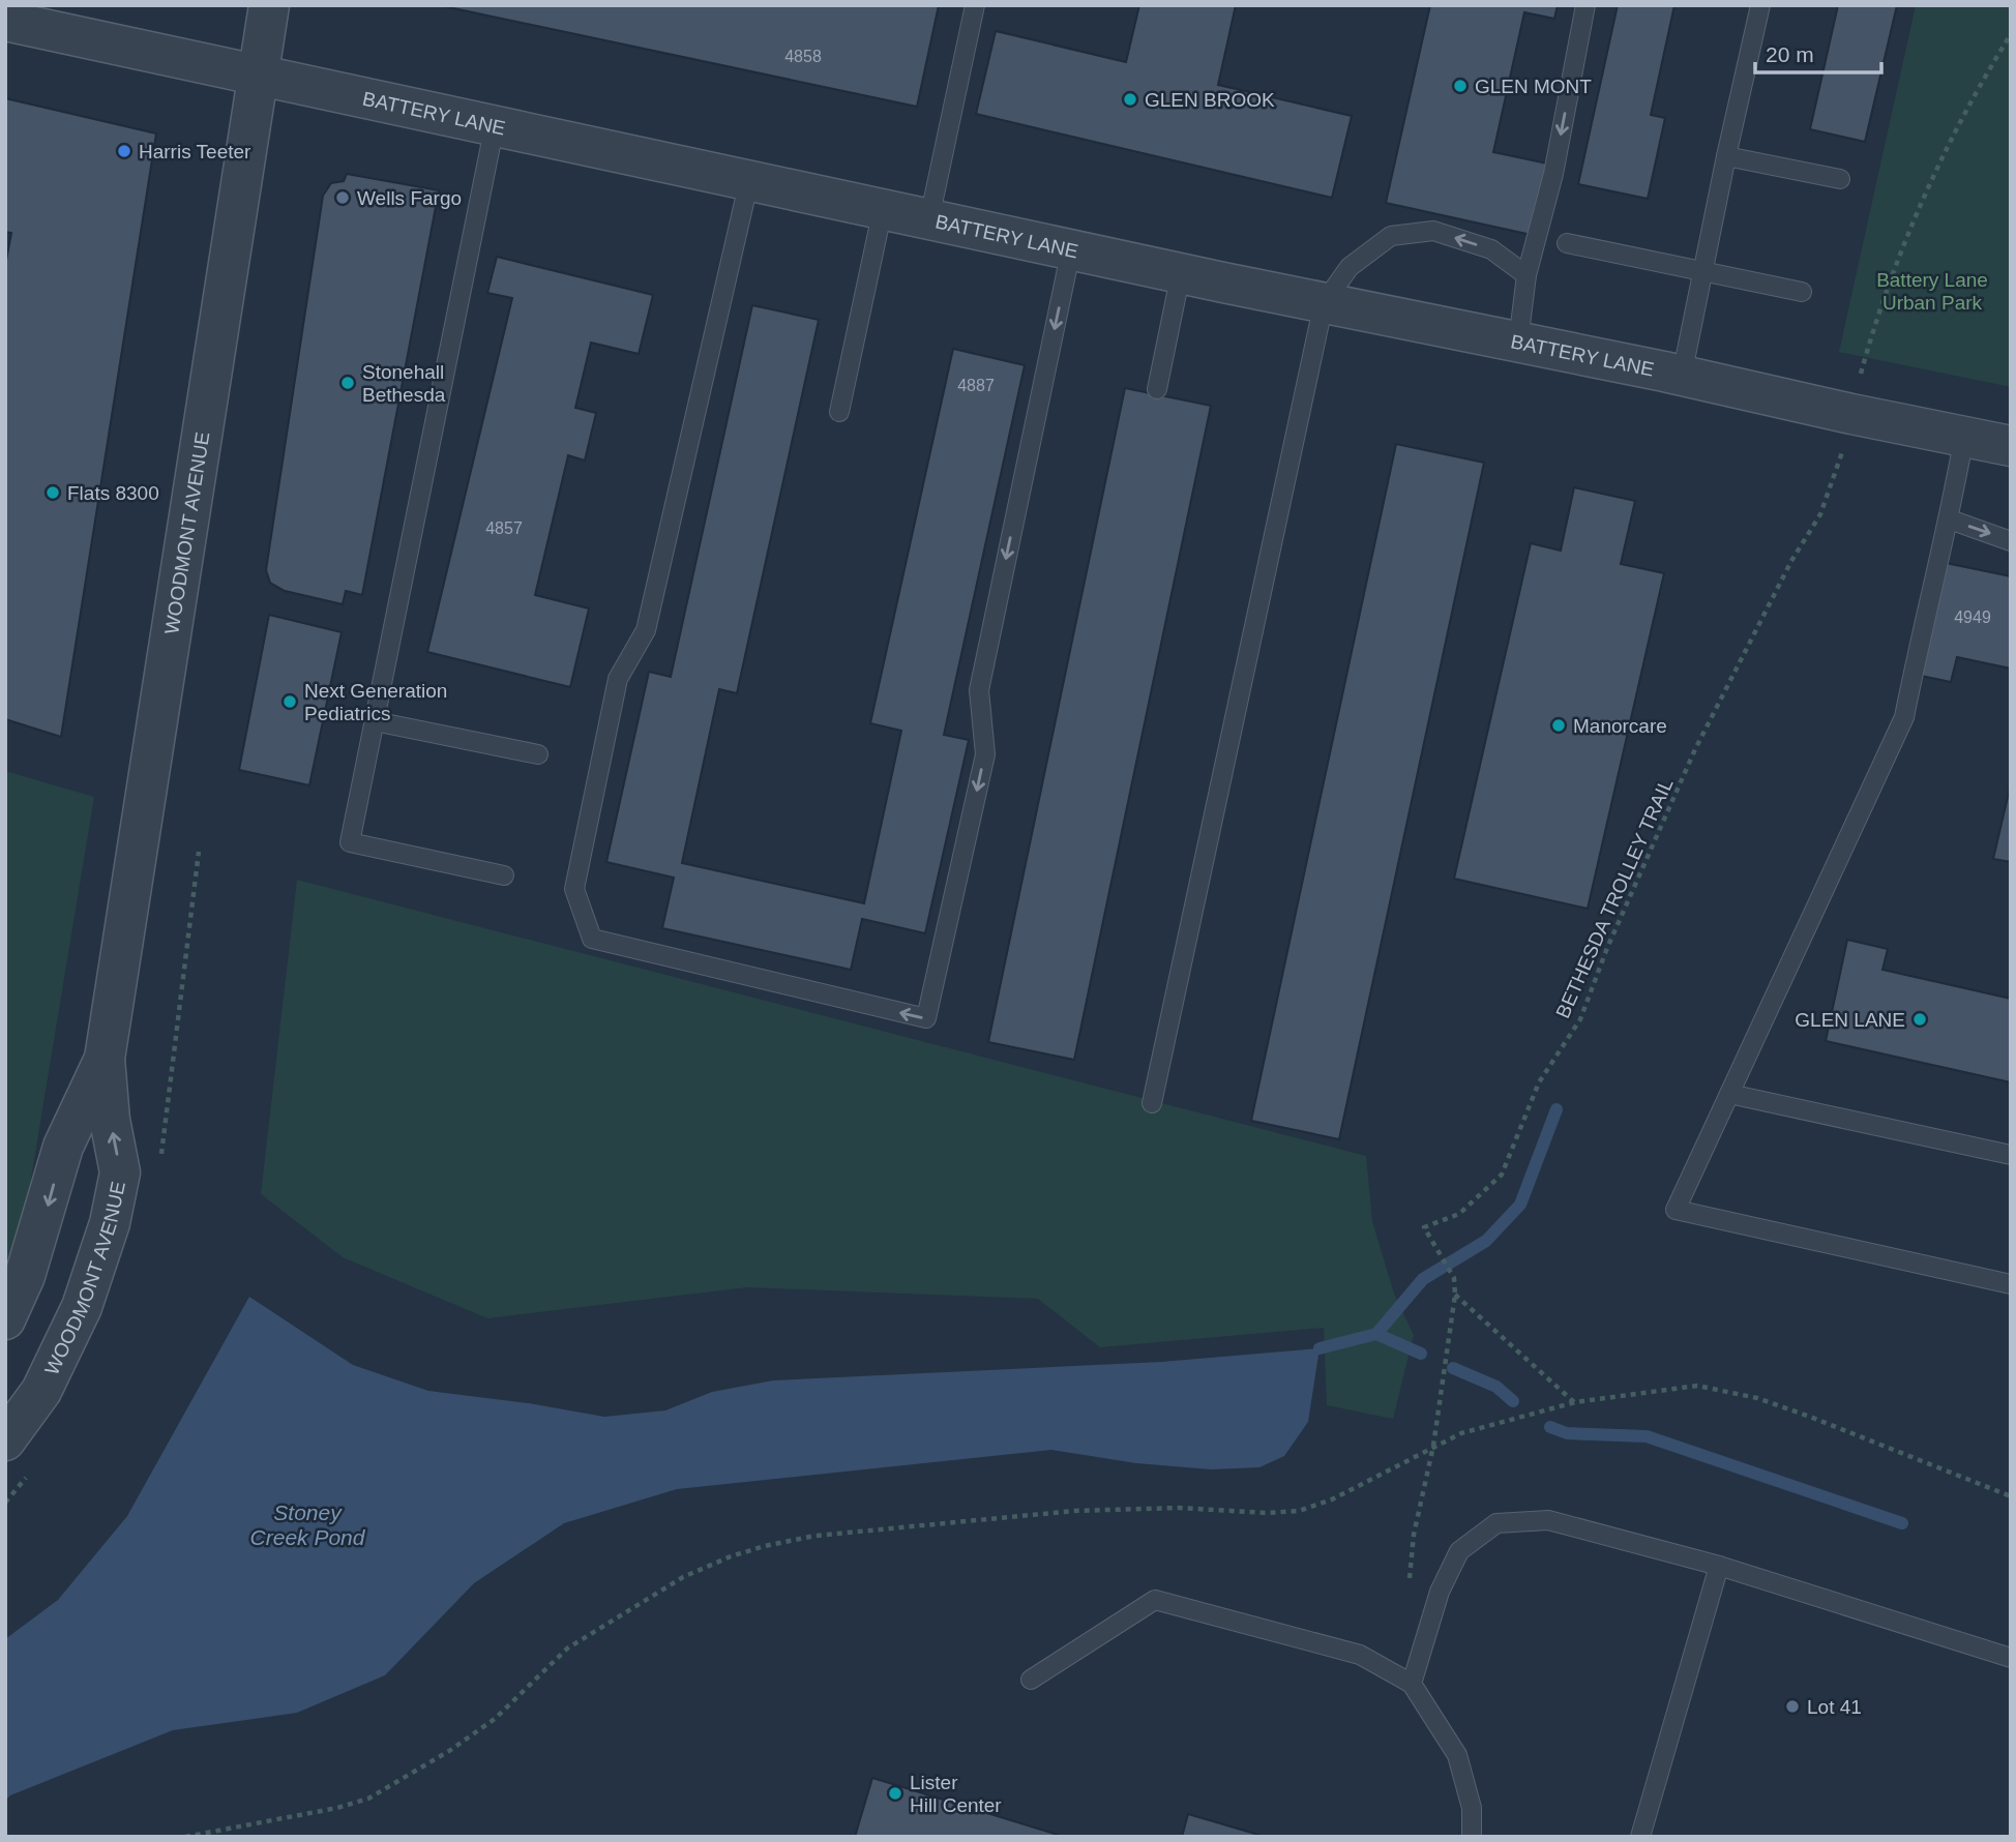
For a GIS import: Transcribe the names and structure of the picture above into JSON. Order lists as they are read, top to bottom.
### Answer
{
  "streets": {
    "street": ["BATTERY LANE", "WOODMONT AVENUE"],
    "path": ["BETHESDA TROLLEY TRAIL"]
  },
  "crossings": [
    ["BATTERY LANE", "WOODMONT AVENUE"]
  ],
  "water": ["Stoney Creek Pond"],
  "parks": ["Battery Lane Urban Park"],
  "places": [
    "GLEN MONT",
    "GLEN BROOK",
    "Harris Teeter",
    "Wells Fargo",
    "Stonehall Bethesda",
    "Flats 8300",
    "Next Generation Pediatrics",
    "Manorcare",
    "GLEN LANE",
    "Lot 41",
    "Lister Hill Center"
  ],
  "house_numbers": [
    "4858",
    "4887",
    "4857",
    "4949"
  ],
  "scale_bar": "20 m"
}
